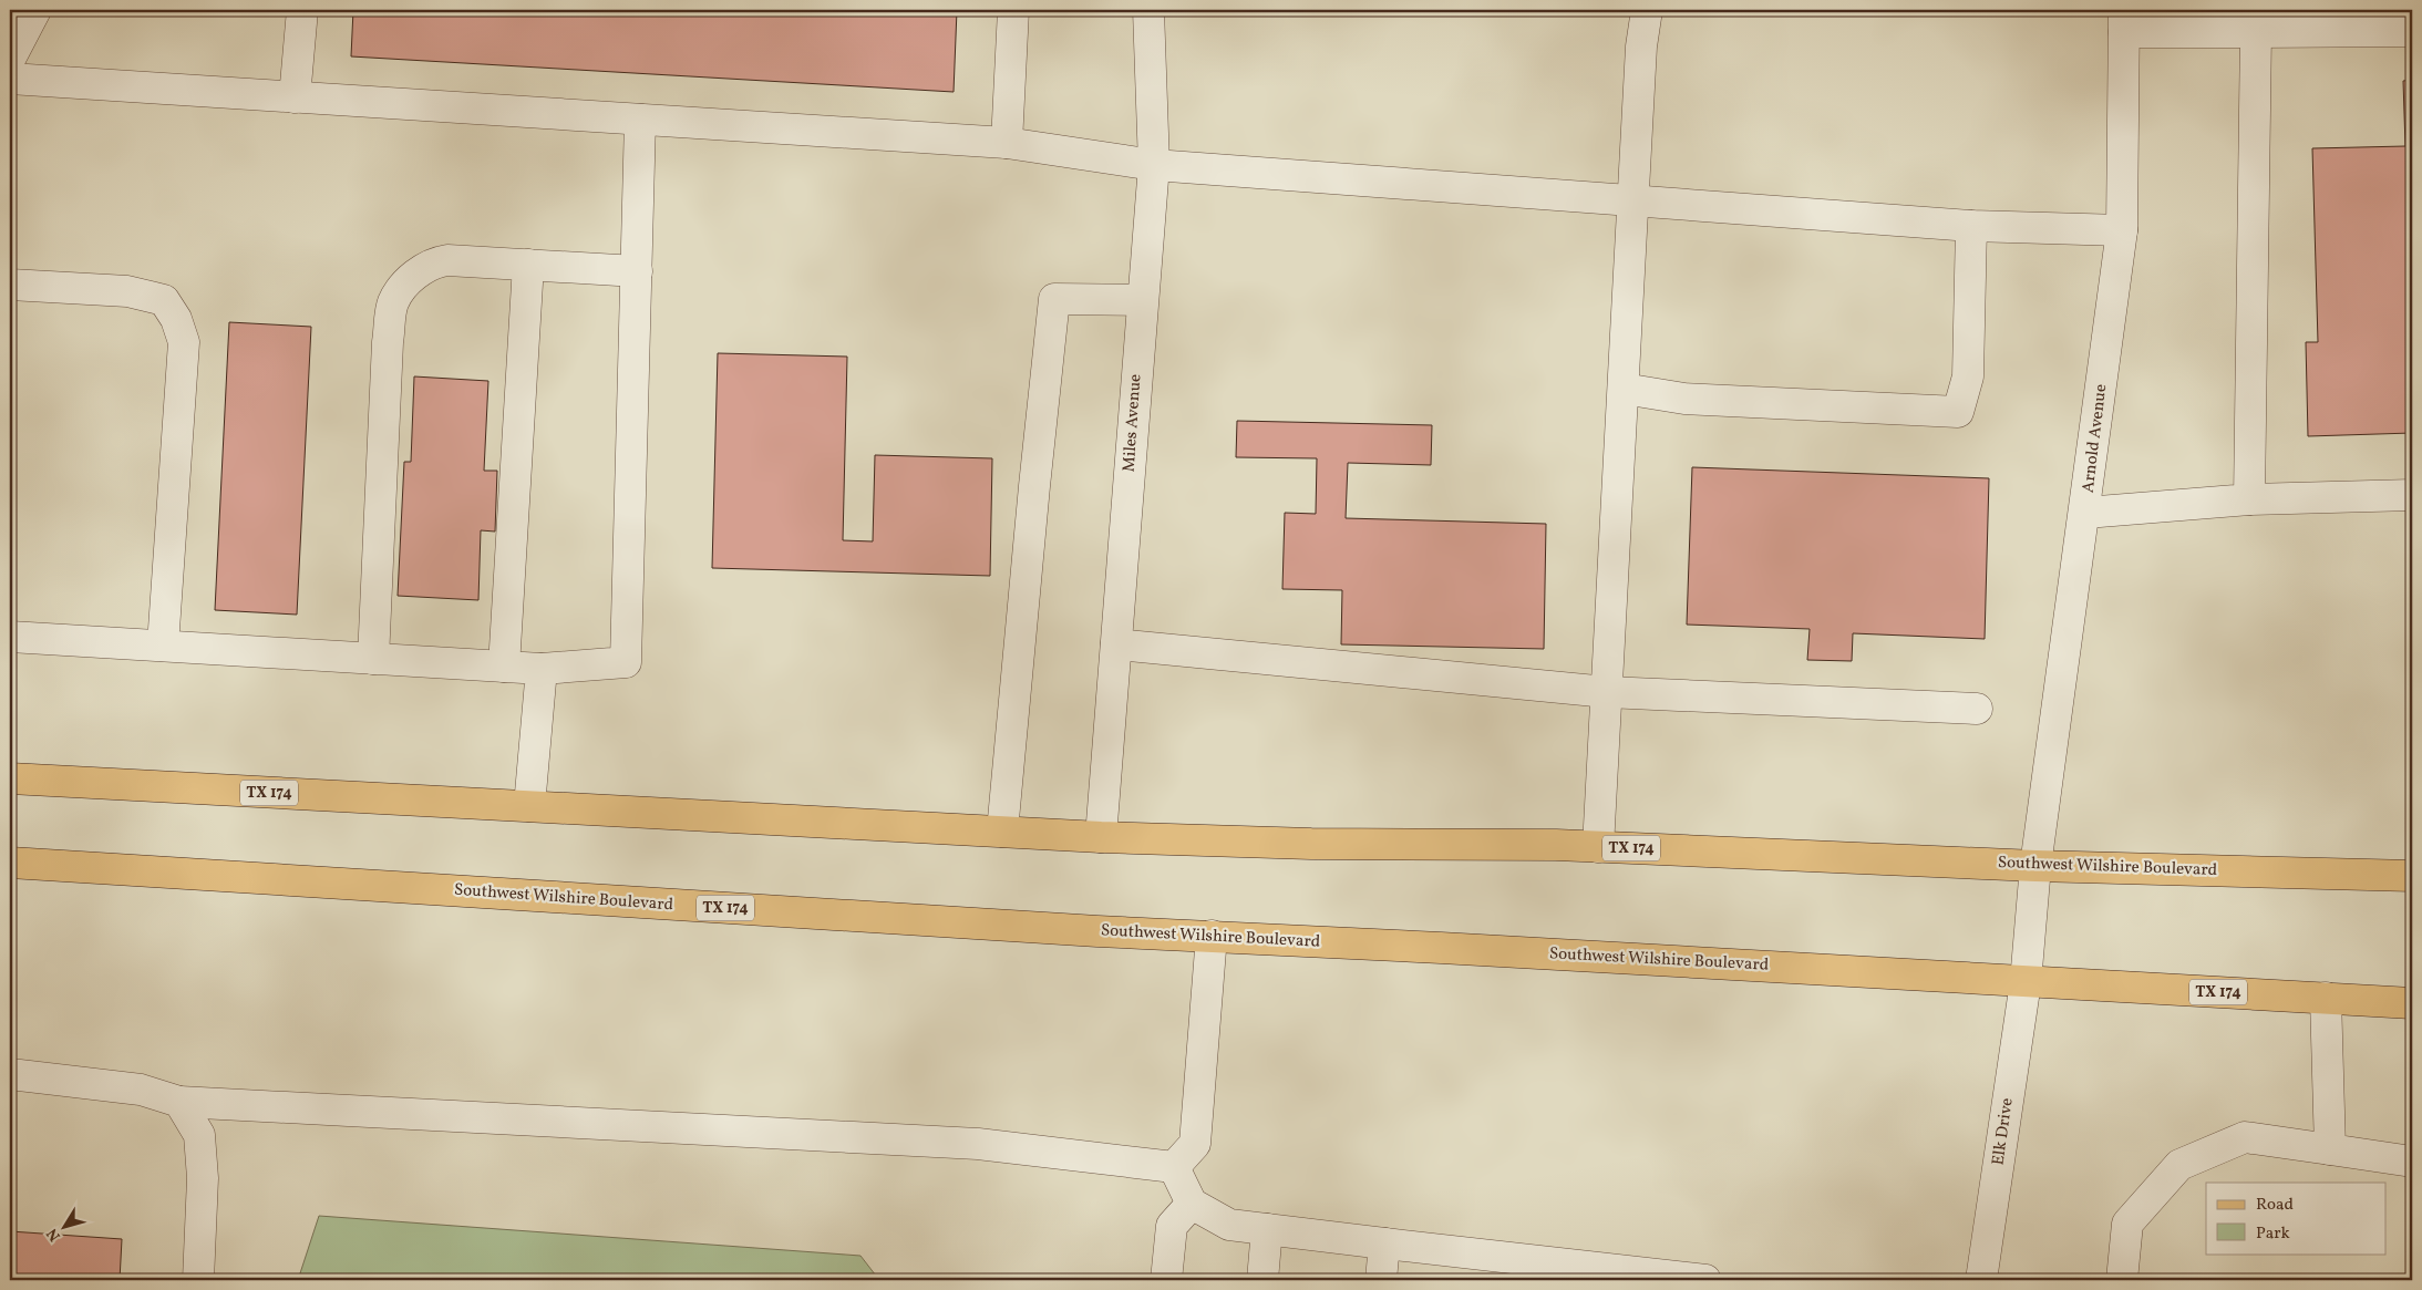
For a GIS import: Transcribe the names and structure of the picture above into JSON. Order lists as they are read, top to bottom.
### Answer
{
  "streets": {
    "main road": ["TX 174", "Southwest Wilshire Boulevard"],
    "street": ["Miles Avenue", "Arnold Avenue", "Elk Drive"]
  },
  "crossings": [
    ["Miles Avenue", "Southwest Wilshire Boulevard"],
    ["Arnold Avenue", "Southwest Wilshire Boulevard"],
    ["Arnold Avenue", "Elk Drive"],
    ["Southwest Wilshire Boulevard", "Elk Drive"]
  ],
  "legend": ["Road", "Park"],
  "north": "bottom left"
}
